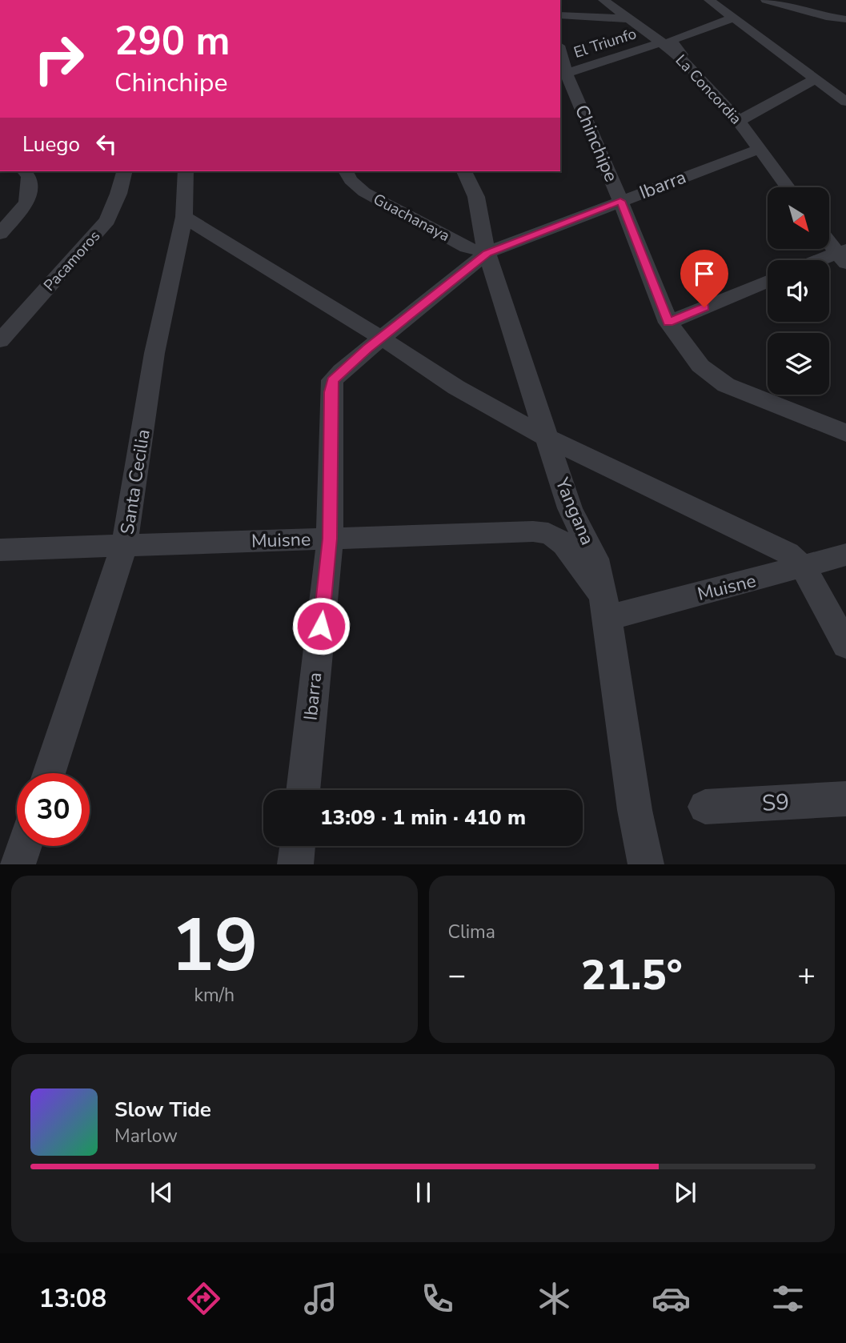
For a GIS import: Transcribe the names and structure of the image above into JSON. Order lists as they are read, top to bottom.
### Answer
{
  "streets": {
    "street": [
      "El Triunfo",
      "La Concordia",
      "Chinchipe",
      "Ibarra",
      "Guachanaya",
      "Pacamoros",
      "Santa Cecilia",
      "Yangana",
      "Muisne",
      "S9"
    ]
  },
  "crossings": [
    ["El Triunfo", "La Concordia"],
    ["El Triunfo", "Chinchipe"],
    ["La Concordia", "Ibarra"],
    ["Chinchipe", "Ibarra"],
    ["Ibarra", "Guachanaya"],
    ["Ibarra", "Yangana"],
    ["Ibarra", "Muisne"],
    ["Guachanaya", "Yangana"],
    ["Santa Cecilia", "Muisne"],
    ["Yangana", "Muisne"]
  ],
  "north": "bottom right",
  "page": {
    "turn": ["290 m", "Chinchipe"],
    "then": "Luego",
    "limit": "30",
    "trip": "13:09 · 1 min · 410 m",
    "tile": [
      ["19", "km/h"],
      "Clima"
    ],
    "heat": ["−", "21.5°", "+"],
    "song": ["Slow Tide", "Marlow"],
    "tabs": "13:08"
  }
}
